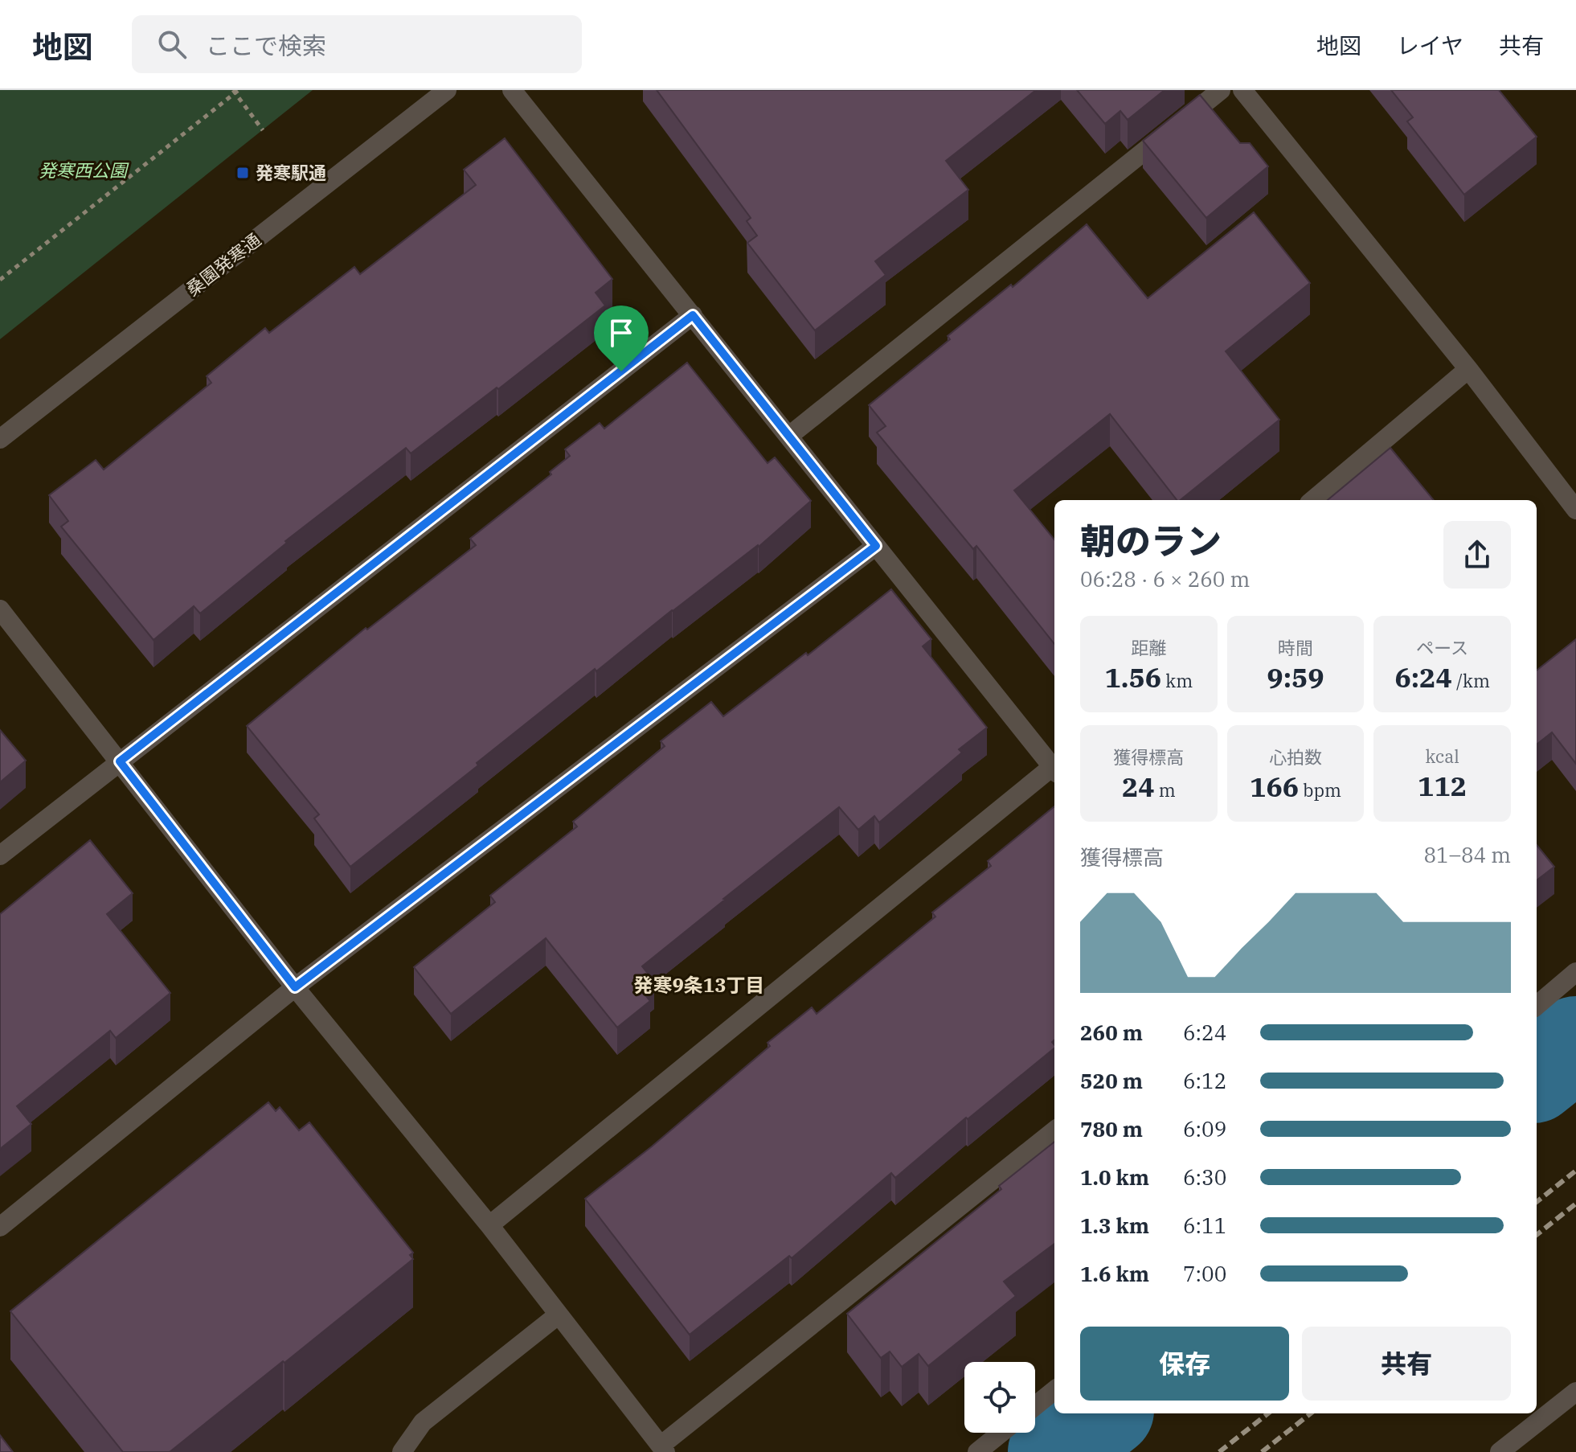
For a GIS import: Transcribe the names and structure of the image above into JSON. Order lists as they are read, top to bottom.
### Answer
{
  "streets": {
    "street": ["桑園発寒通"]
  },
  "districts": ["発寒9条13丁目"],
  "parks": ["発寒西公園"],
  "places": {
    "transit": ["発寒駅通"]
  },
  "page": {
    "header": "地図",
    "search": "ここで検索",
    "nav": ["地図", "レイヤ", "共有"],
    "heading": ["朝のラン", "06:28 · 6 × 260 m"],
    "stats": [
      ["距離", "1.56 km"],
      ["時間", "9:59"],
      ["ペース", "6:24 /km"],
      ["獲得標高", "24 m"],
      ["心拍数", "166 bpm"],
      ["kcal", "112"]
    ],
    "chart": ["獲得標高", "81–84 m"],
    "list": [
      {
        "name": "260 m",
        "note": "6:24"
      },
      {
        "name": "520 m",
        "note": "6:12"
      },
      {
        "name": "780 m",
        "note": "6:09"
      },
      {
        "name": "1.0 km",
        "note": "6:30"
      },
      {
        "name": "1.3 km",
        "note": "6:11"
      },
      {
        "name": "1.6 km",
        "note": "7:00"
      }
    ],
    "buttons": ["保存", "共有"]
  }
}
